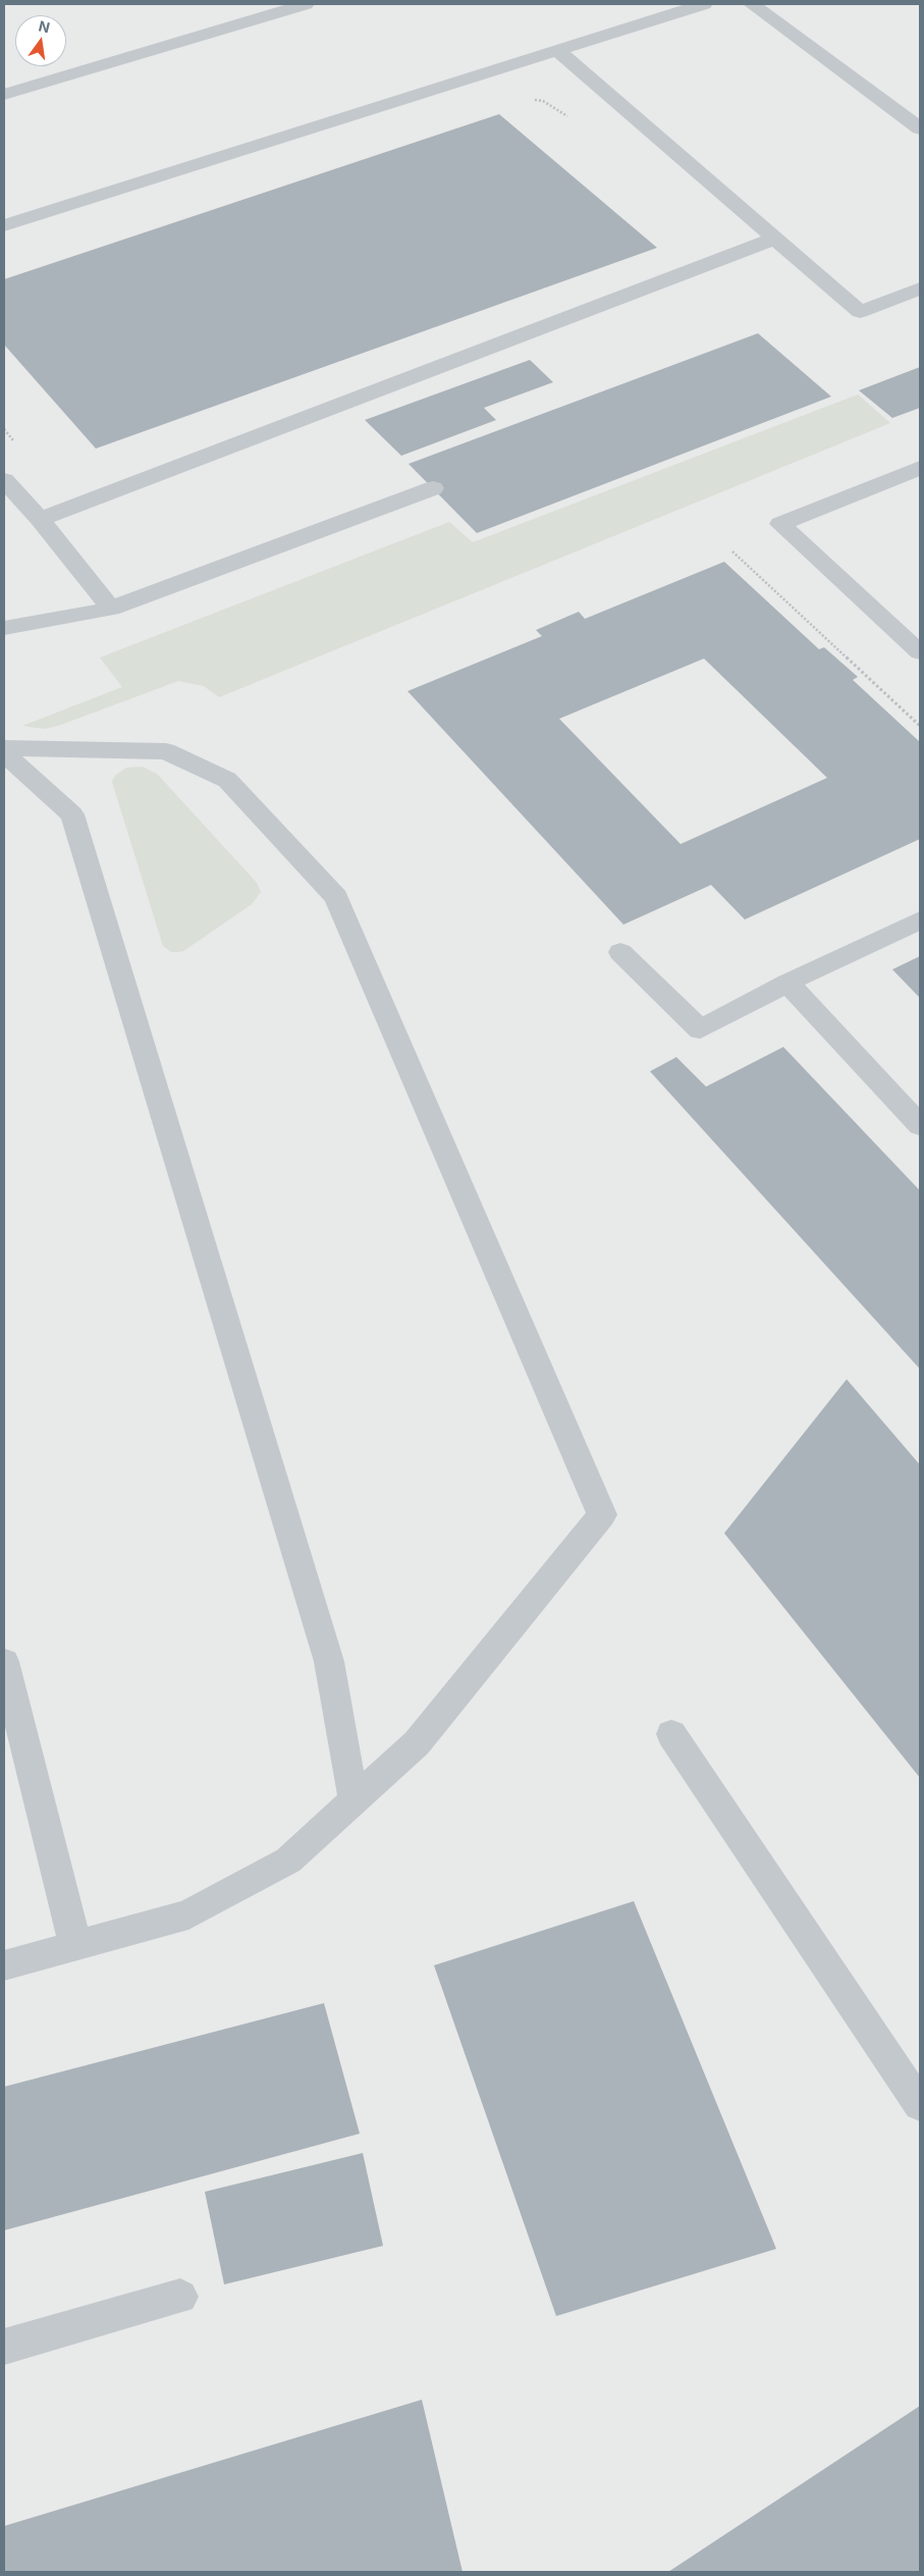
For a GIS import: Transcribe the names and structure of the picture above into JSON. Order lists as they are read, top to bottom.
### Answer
{
  "north": "top"
}
